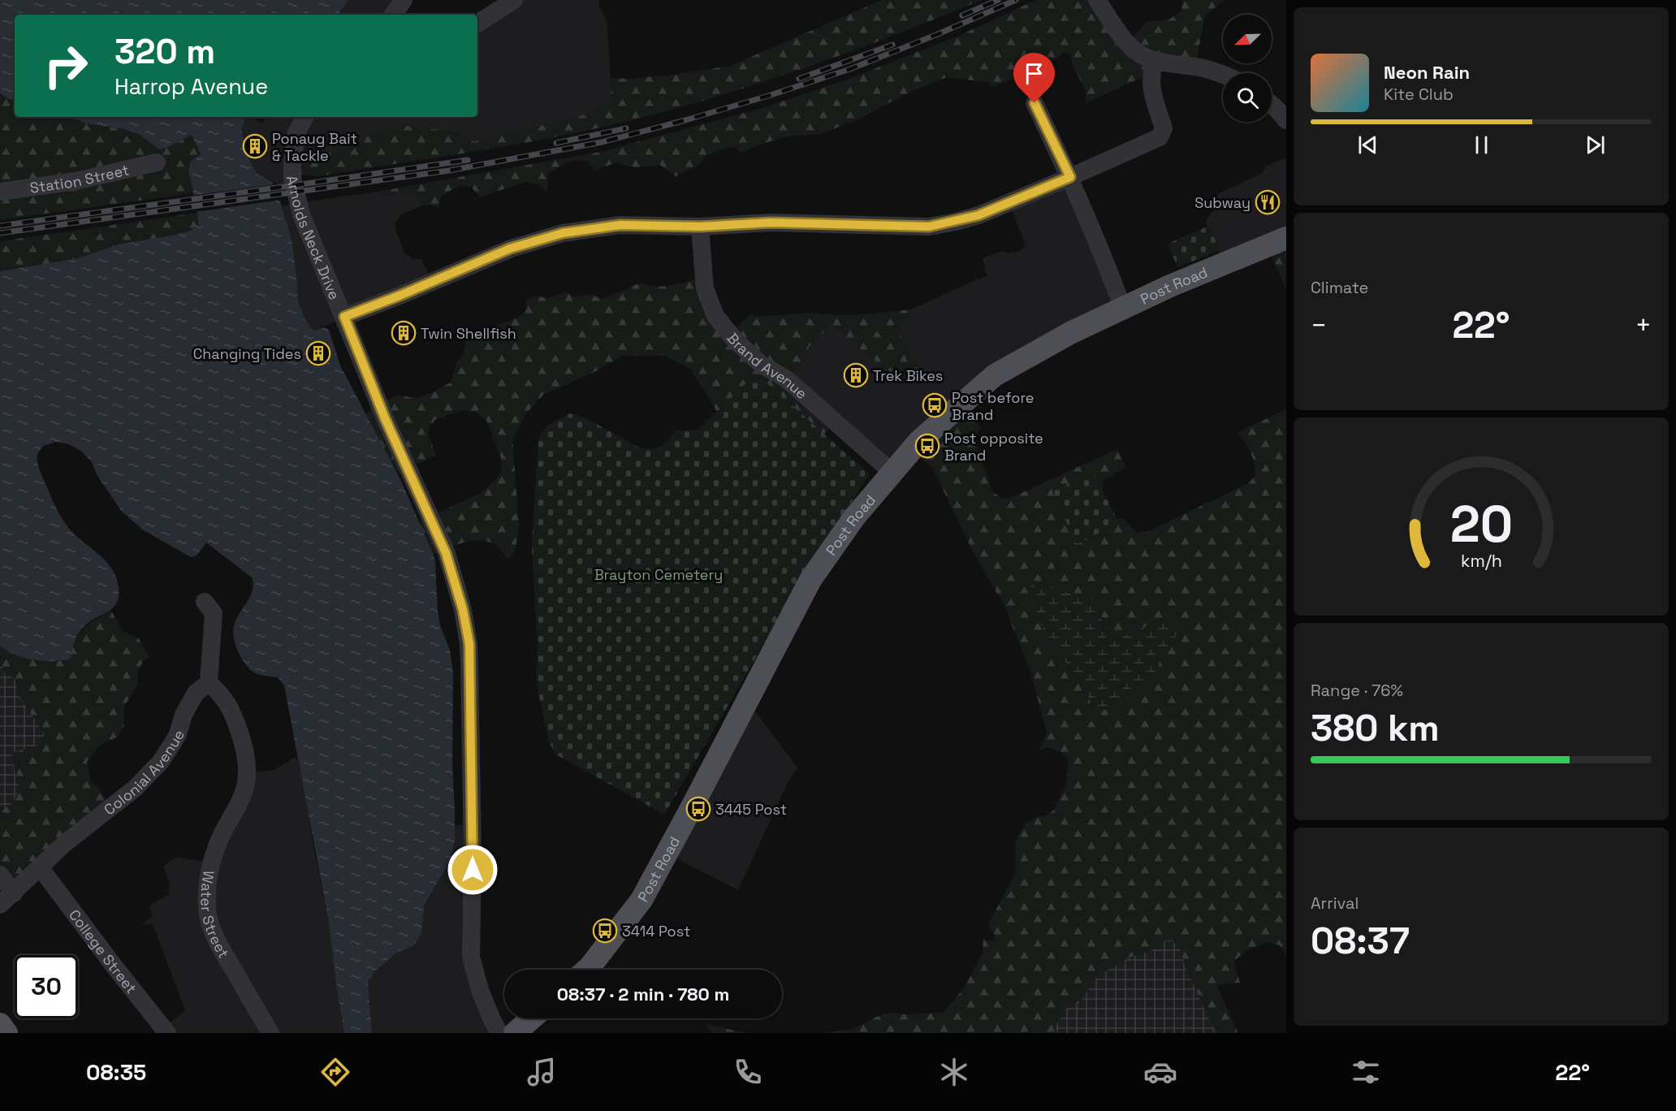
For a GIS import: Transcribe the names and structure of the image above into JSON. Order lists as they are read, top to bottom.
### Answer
{
  "streets": {
    "main road": ["Post Road"],
    "street": [
      "Station Street",
      "Arnolds Neck Drive",
      "Brand Avenue",
      "Colonial Avenue",
      "Water Street",
      "College Street"
    ]
  },
  "crossings": [
    ["Post Road", "Brand Avenue"],
    ["Colonial Avenue", "Water Street"],
    ["Colonial Avenue", "College Street"]
  ],
  "parks": ["Brayton Cemetery"],
  "places": {
    "building": [
      "Ponaug Bait & Tackle",
      "Twin Shellfish",
      "Changing Tides",
      "Trek Bikes"
    ],
    "restaurant": ["Subway"],
    "bus stop": [
      "Post before Brand",
      "Post opposite Brand",
      "3445 Post",
      "3414 Post"
    ]
  },
  "north": "bottom left",
  "page": {
    "turn": ["320 m", "Harrop Avenue"],
    "song": ["Neon Rain", "Kite Club"],
    "tile": [
      "Climate",
      ["Range · 76%", "380 km"],
      ["Arrival", "08:37"]
    ],
    "heat": ["−", "22°", "+"],
    "limit": "30",
    "trip": "08:37 · 2 min · 780 m",
    "tabs": ["08:35", "22°"],
    "gauge": ["20", "km/h"]
  }
}
